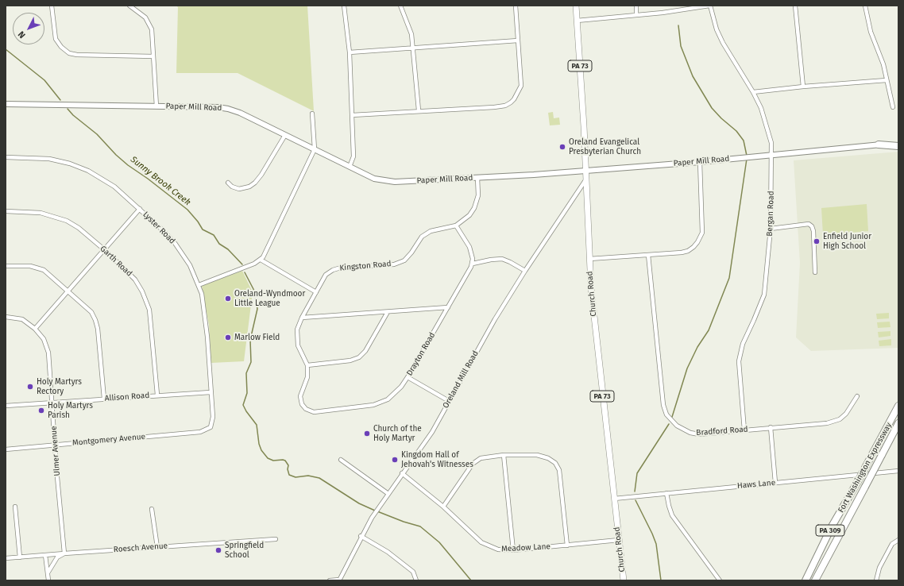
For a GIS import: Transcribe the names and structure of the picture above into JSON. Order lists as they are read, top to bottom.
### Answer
{
  "streets": {
    "highway": ["Fort Washington Expressway", "PA 309"],
    "main road": ["PA 73", "Church Road"],
    "street": [
      "Paper Mill Road",
      "Bergan Road",
      "Lyster Road",
      "Garth Road",
      "Kingston Road",
      "Drayton Road",
      "Oreland Mill Road",
      "Allison Road",
      "Bradford Road",
      "Montgomery Avenue",
      "Ulmer Avenue",
      "Haws Lane",
      "Roesch Avenue",
      "Meadow Lane"
    ]
  },
  "crossings": [
    ["Paper Mill Road", "Bergan Road"],
    ["Paper Mill Road", "Kingston Road"],
    ["Paper Mill Road", "Church Road"],
    ["Bergan Road", "Bradford Road"],
    ["Lyster Road", "Allison Road"],
    ["Lyster Road", "Montgomery Avenue"],
    ["Garth Road", "Allison Road"],
    ["Kingston Road", "Drayton Road"],
    ["Church Road", "Oreland Mill Road"],
    ["Church Road", "Haws Lane"],
    ["Church Road", "Meadow Lane"],
    ["Oreland Mill Road", "Meadow Lane"],
    ["Allison Road", "Ulmer Avenue"],
    ["Montgomery Avenue", "Ulmer Avenue"],
    ["Ulmer Avenue", "Roesch Avenue"]
  ],
  "water": ["Sunny Brook Creek"],
  "places": [
    "Oreland Evangelical Presbyterian Church",
    "Enfield Junior High School",
    "Oreland-Wyndmoor Little League",
    "Marlow Field",
    "Holy Martyrs Rectory",
    "Holy Martyrs Parish",
    "Church of the Holy Martyr",
    "Kingdom Hall of Jehovah's Witnesses",
    "Springfield School"
  ],
  "north": "bottom left"
}
